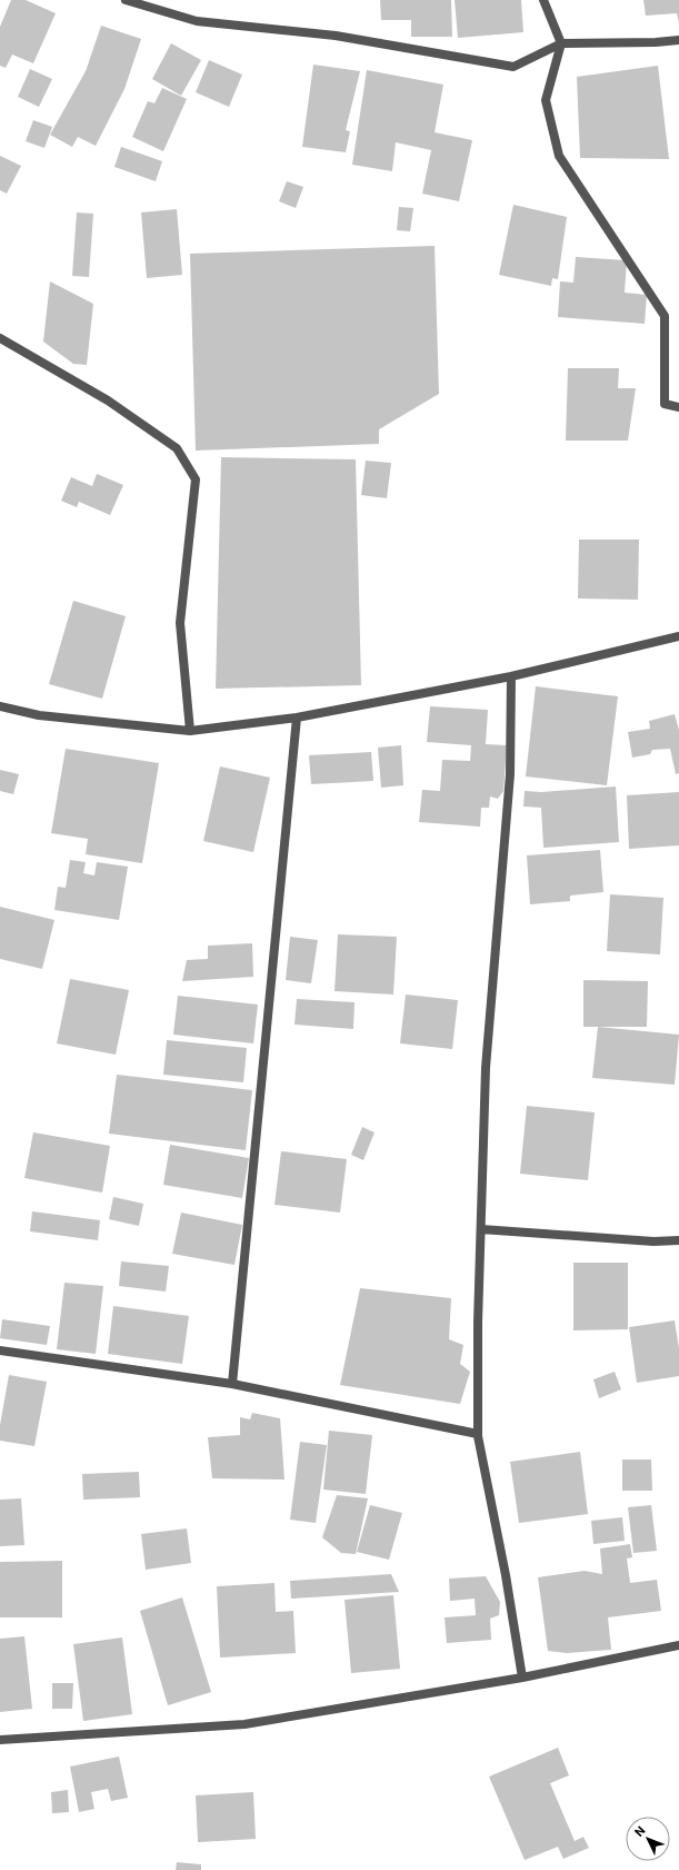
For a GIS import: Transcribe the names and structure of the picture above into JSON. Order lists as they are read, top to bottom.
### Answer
{
  "north": "top left"
}
